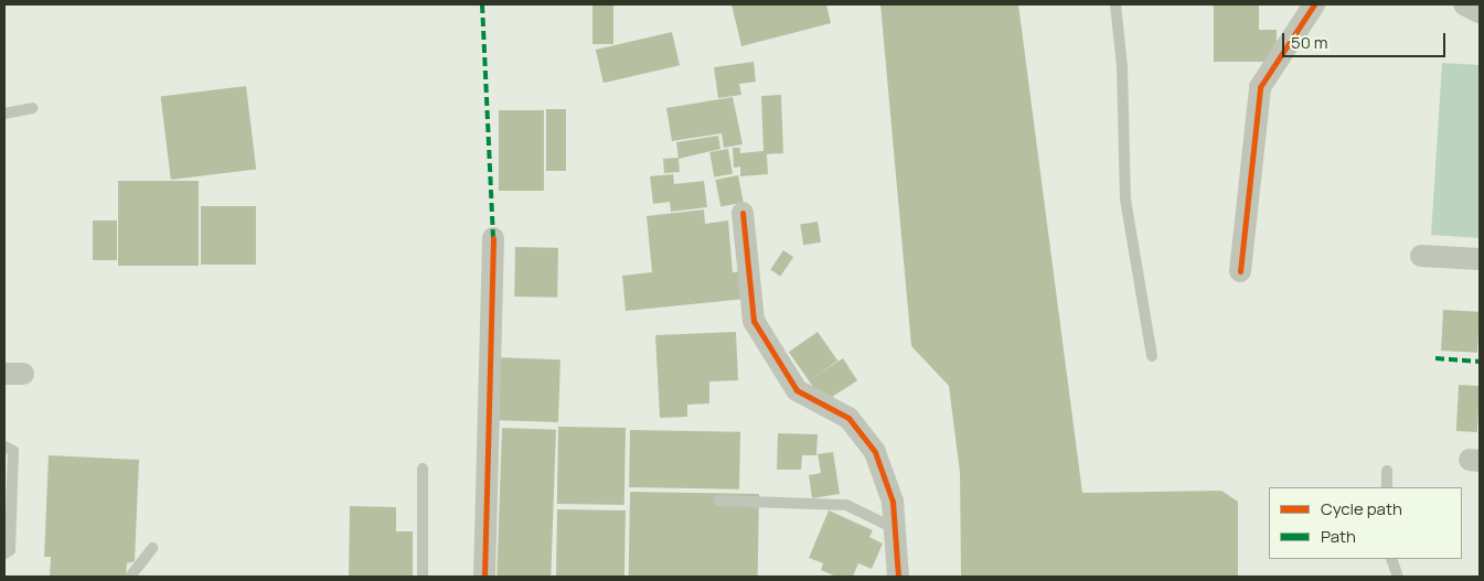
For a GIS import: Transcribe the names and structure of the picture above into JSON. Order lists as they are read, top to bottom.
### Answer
{
  "legend": ["Cycle path", "Path"],
  "scale_bar": "50 m"
}
